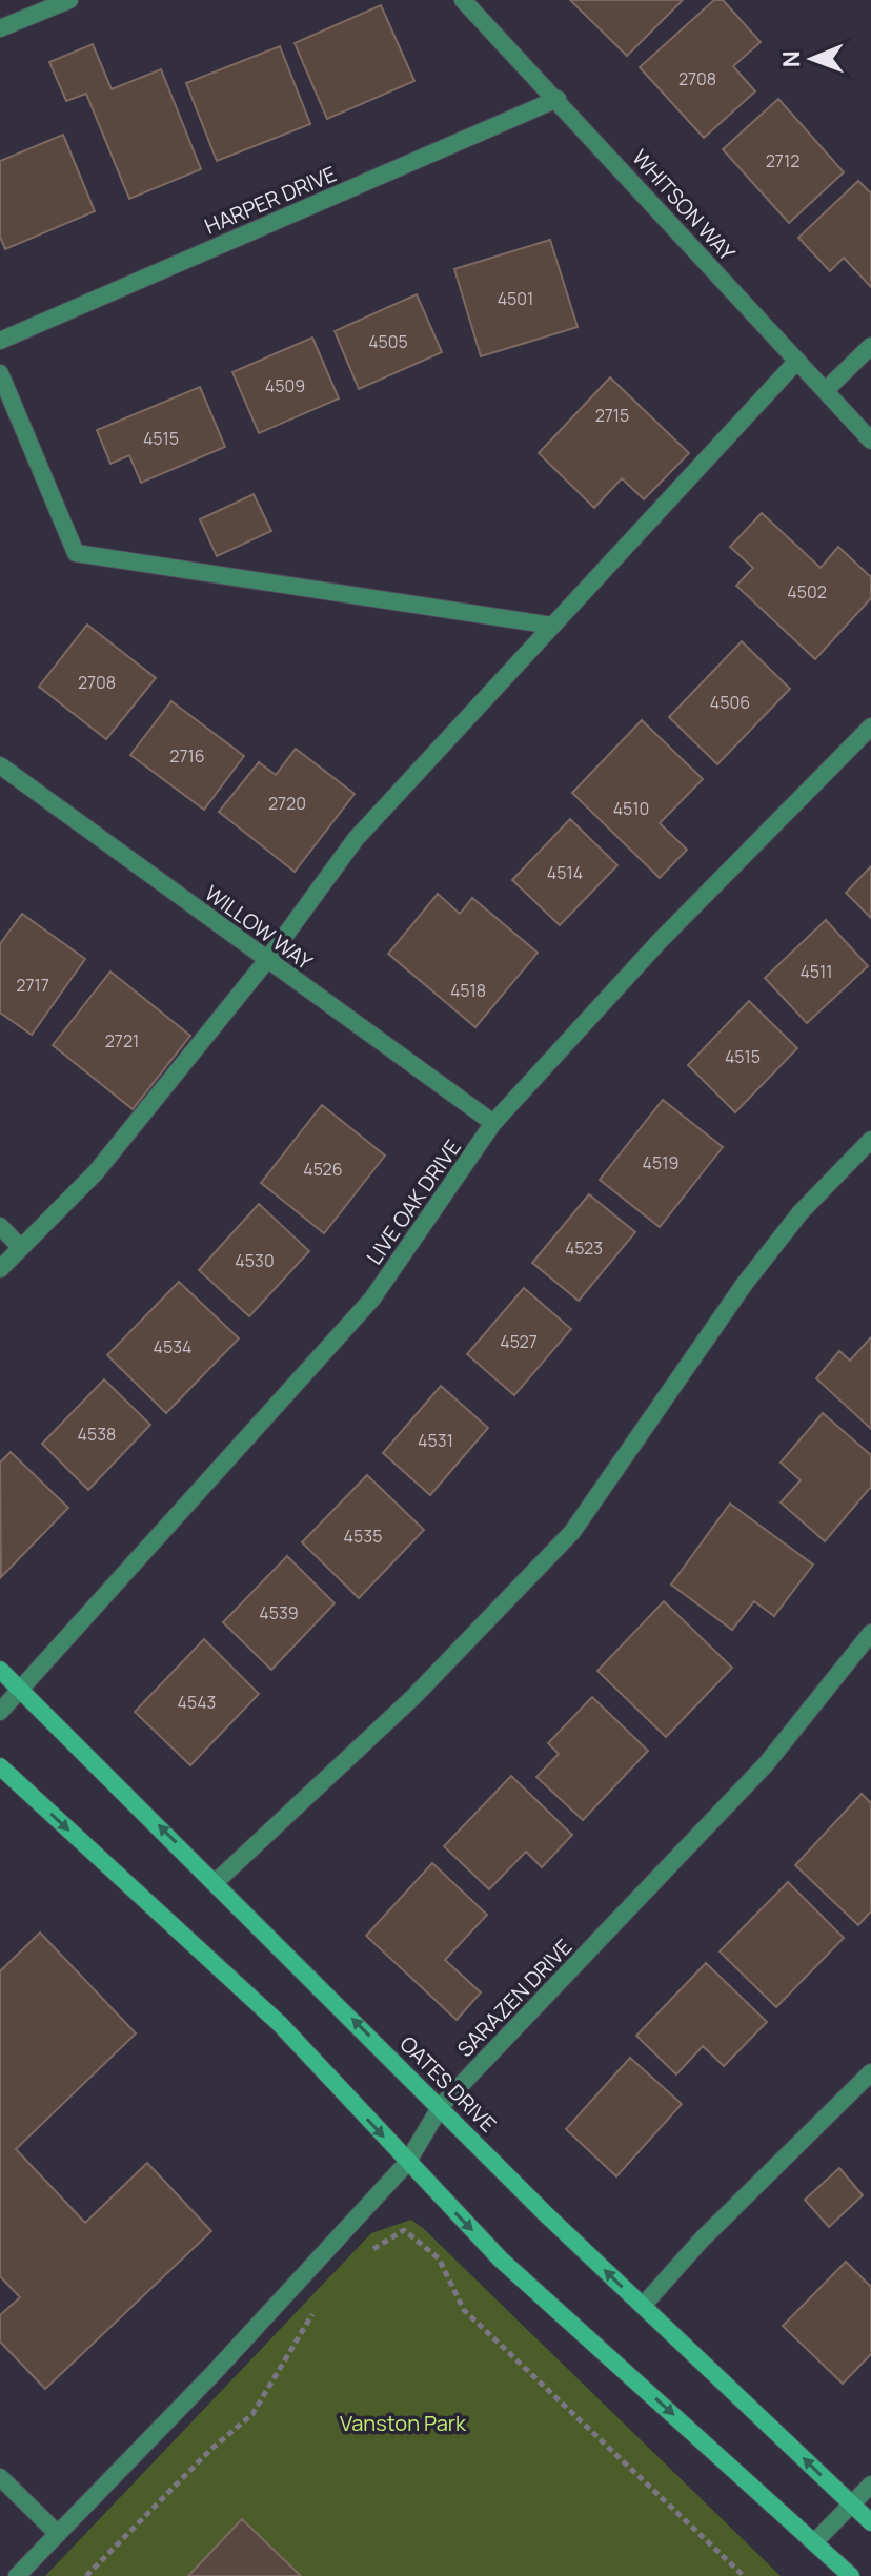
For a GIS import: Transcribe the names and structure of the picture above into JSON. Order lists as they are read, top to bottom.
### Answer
{
  "streets": {
    "main road": ["OATES DRIVE"],
    "street": [
      "HARPER DRIVE",
      "WHITSON WAY",
      "WILLOW WAY",
      "LIVE OAK DRIVE",
      "SARAZEN DRIVE"
    ]
  },
  "crossings": [
    ["HARPER DRIVE", "WHITSON WAY"],
    ["WILLOW WAY", "LIVE OAK DRIVE"],
    ["LIVE OAK DRIVE", "OATES DRIVE"],
    ["SARAZEN DRIVE", "OATES DRIVE"]
  ],
  "parks": ["Vanston Park"],
  "house_numbers": [
    "2708",
    "2712",
    "4501",
    "4505",
    "4509",
    "2715",
    "4515",
    "4502",
    "2708",
    "4506",
    "2716",
    "2720",
    "4510",
    "4514",
    "4511",
    "2717",
    "4518",
    "2721",
    "4515",
    "4519",
    "4526",
    "4523",
    "4530",
    "4527",
    "4534",
    "4538",
    "4531",
    "4535",
    "4539",
    "4543"
  ],
  "north": "left"
}
